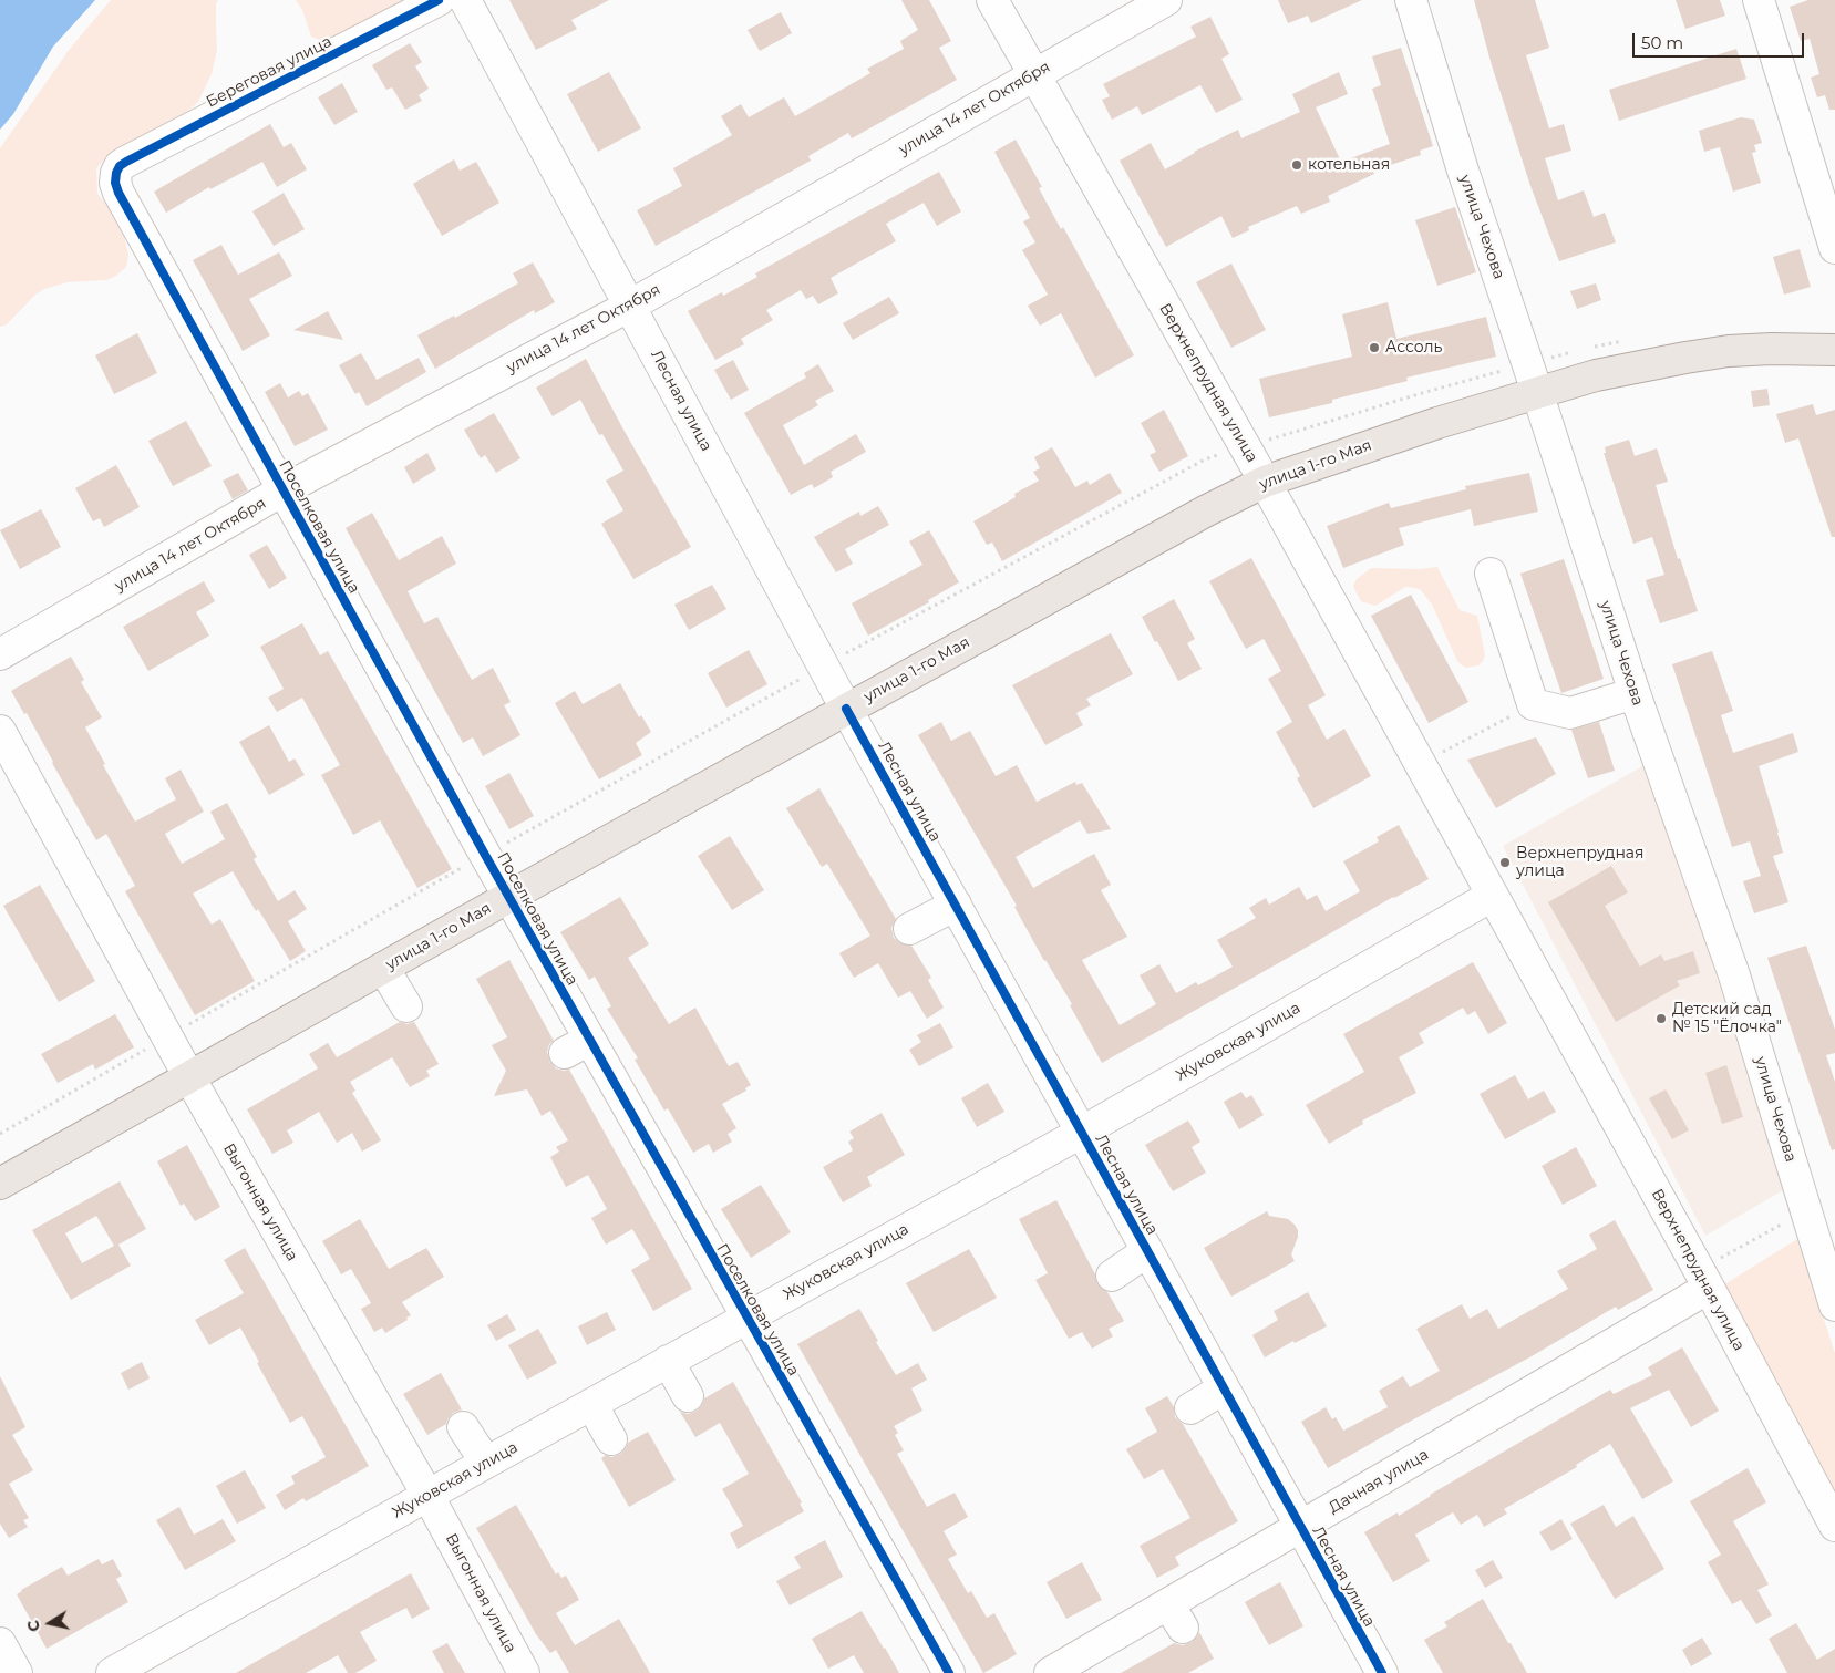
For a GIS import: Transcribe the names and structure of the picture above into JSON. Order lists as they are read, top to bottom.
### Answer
{
  "streets": {
    "main road": ["улица 1-го Мая"],
    "street": [
      "Береговая улица",
      "улица 14 лет Октября",
      "улица Чехова",
      "Верхнепрудная улица",
      "Лесная улица",
      "Поселковая улица",
      "Жуковская улица",
      "Выгонная улица",
      "Дачная улица"
    ]
  },
  "crossings": [
    ["Береговая улица", "Поселковая улица"],
    ["улица 14 лет Октября", "Верхнепрудная улица"],
    ["улица 14 лет Октября", "Лесная улица"],
    ["улица 14 лет Октября", "Поселковая улица"],
    ["улица Чехова", "улица 1-го Мая"],
    ["Верхнепрудная улица", "улица 1-го Мая"],
    ["Верхнепрудная улица", "Жуковская улица"],
    ["Верхнепрудная улица", "Дачная улица"],
    ["Лесная улица", "улица 1-го Мая"],
    ["Лесная улица", "Жуковская улица"],
    ["Лесная улица", "Дачная улица"],
    ["улица 1-го Мая", "Поселковая улица"],
    ["улица 1-го Мая", "Выгонная улица"],
    ["Поселковая улица", "Жуковская улица"],
    ["Жуковская улица", "Выгонная улица"]
  ],
  "places": [
    "котельная",
    "Ассоль",
    "Верхнепрудная улица",
    "Детский сад № 15 \"Ёлочка\""
  ],
  "scale_bar": "50 m",
  "north": "left"
}
